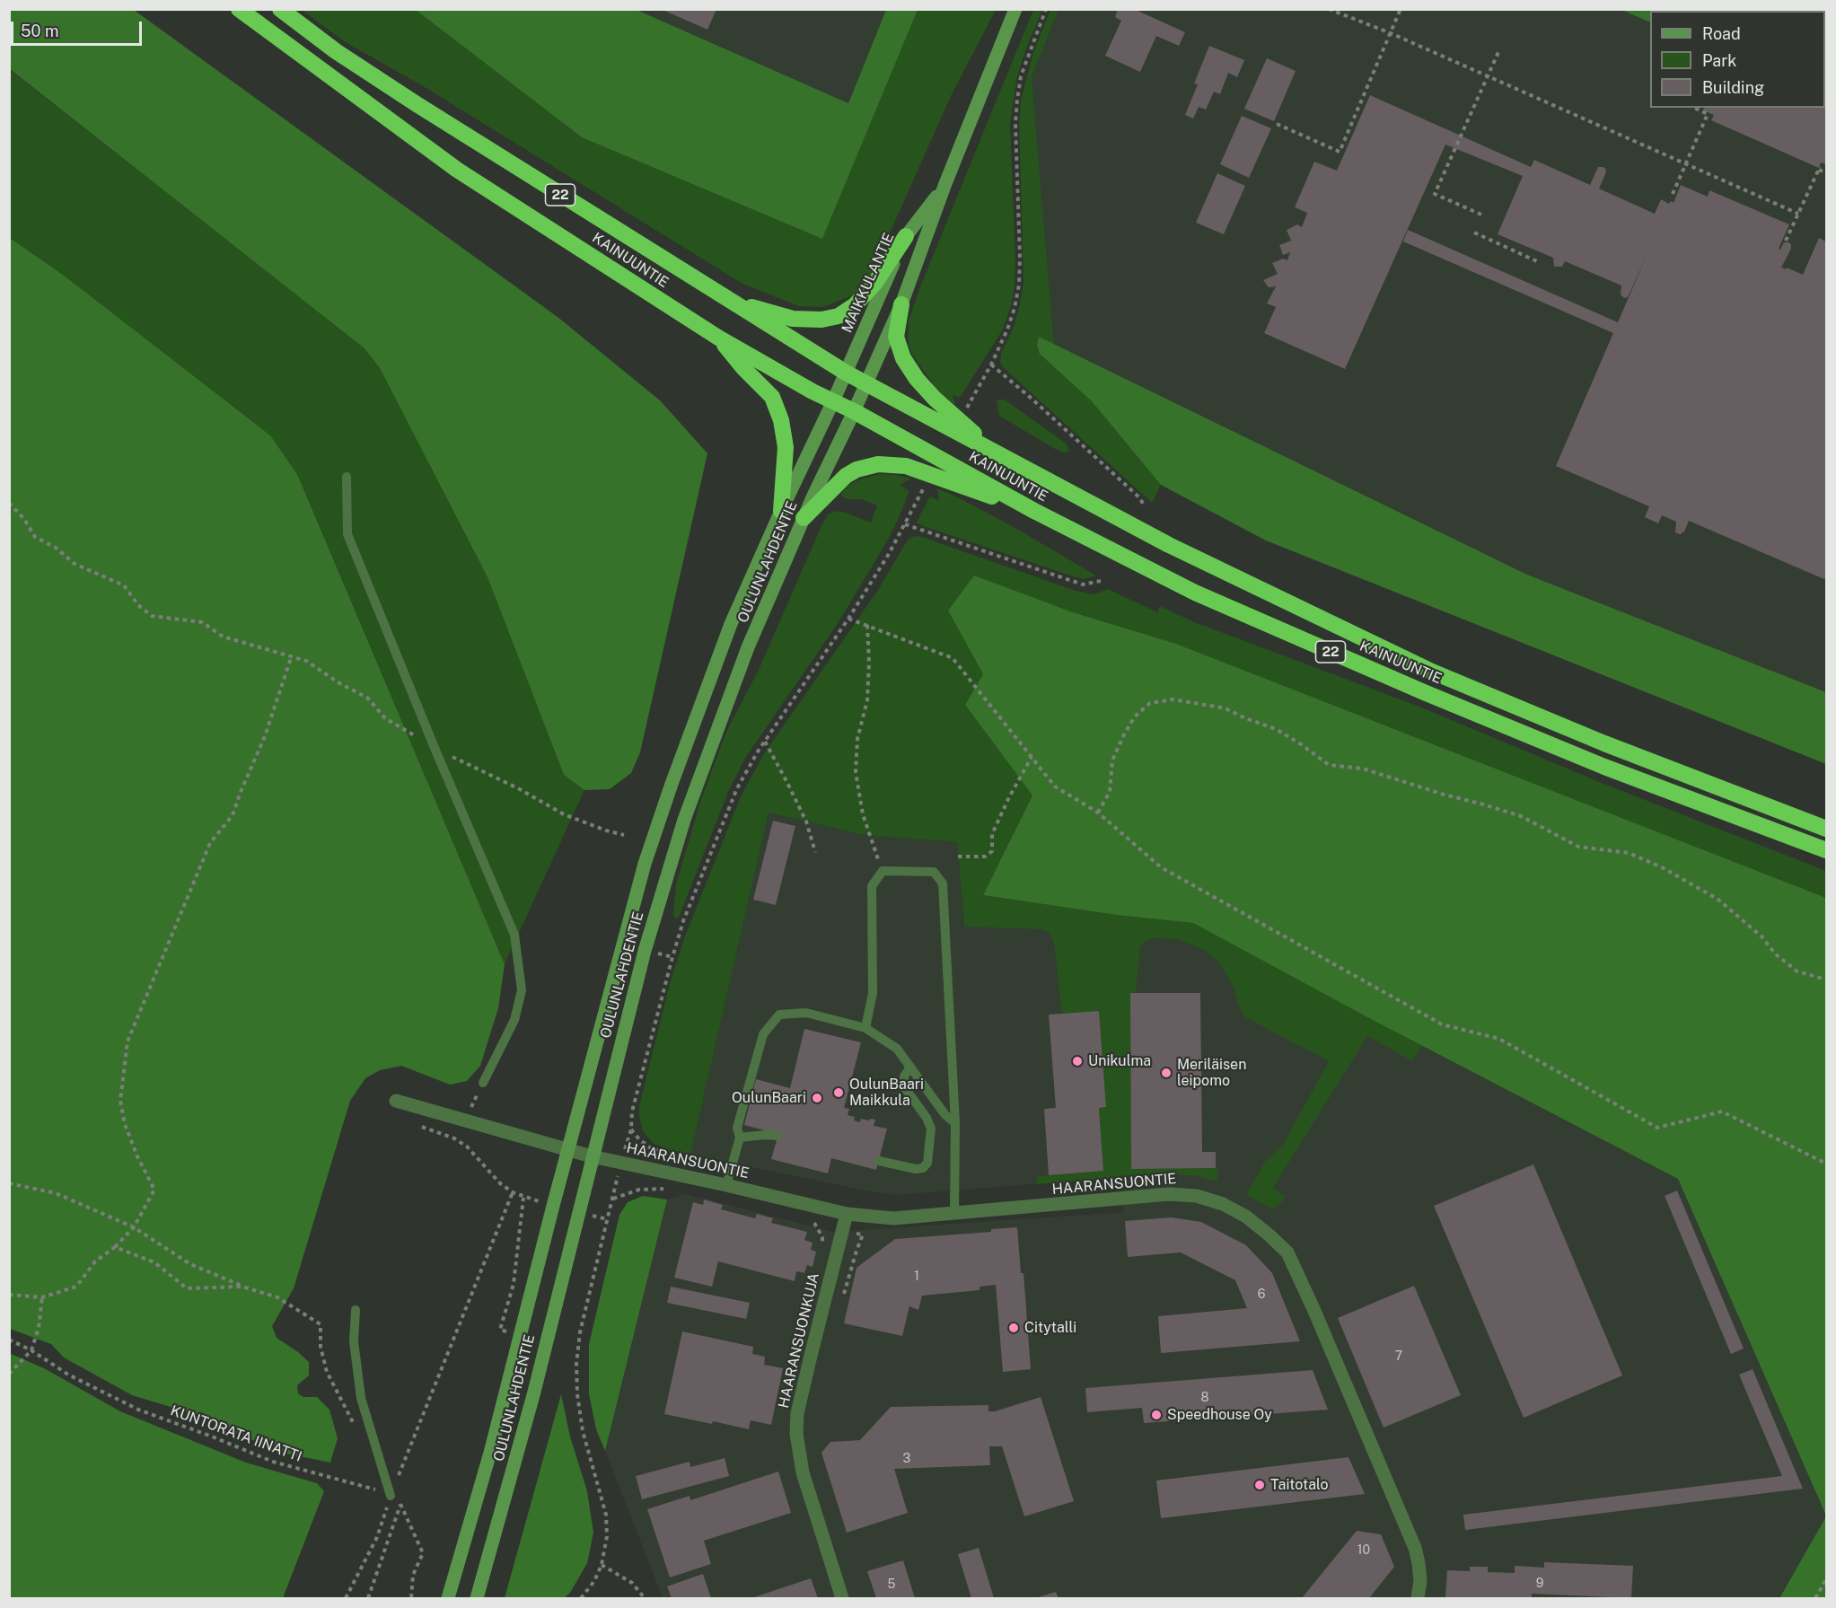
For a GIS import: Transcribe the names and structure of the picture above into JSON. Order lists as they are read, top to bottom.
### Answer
{
  "streets": {
    "highway": ["22", "KAINUUNTIE"],
    "main road": ["MAIKKULANTIE", "OULUNLAHDENTIE"],
    "street": ["HAARANSUONTIE", "HAARANSUONKUJA"],
    "path": ["KUNTORATA IINATTI"]
  },
  "crossings": [
    ["KAINUUNTIE", "MAIKKULANTIE"],
    ["KAINUUNTIE", "OULUNLAHDENTIE"],
    ["MAIKKULANTIE", "OULUNLAHDENTIE"],
    ["OULUNLAHDENTIE", "HAARANSUONTIE"],
    ["HAARANSUONTIE", "HAARANSUONKUJA"]
  ],
  "places": [
    "Unikulma",
    "Meriläisen leipomo",
    "OulunBaari Maikkula",
    "OulunBaari",
    "Citytalli",
    "Speedhouse Oy",
    "Taitotalo"
  ],
  "house_numbers": [
    "1",
    "6",
    "7",
    "8",
    "3",
    "10",
    "9",
    "5"
  ],
  "legend": ["Road", "Park", "Building"],
  "scale_bar": "50 m"
}
